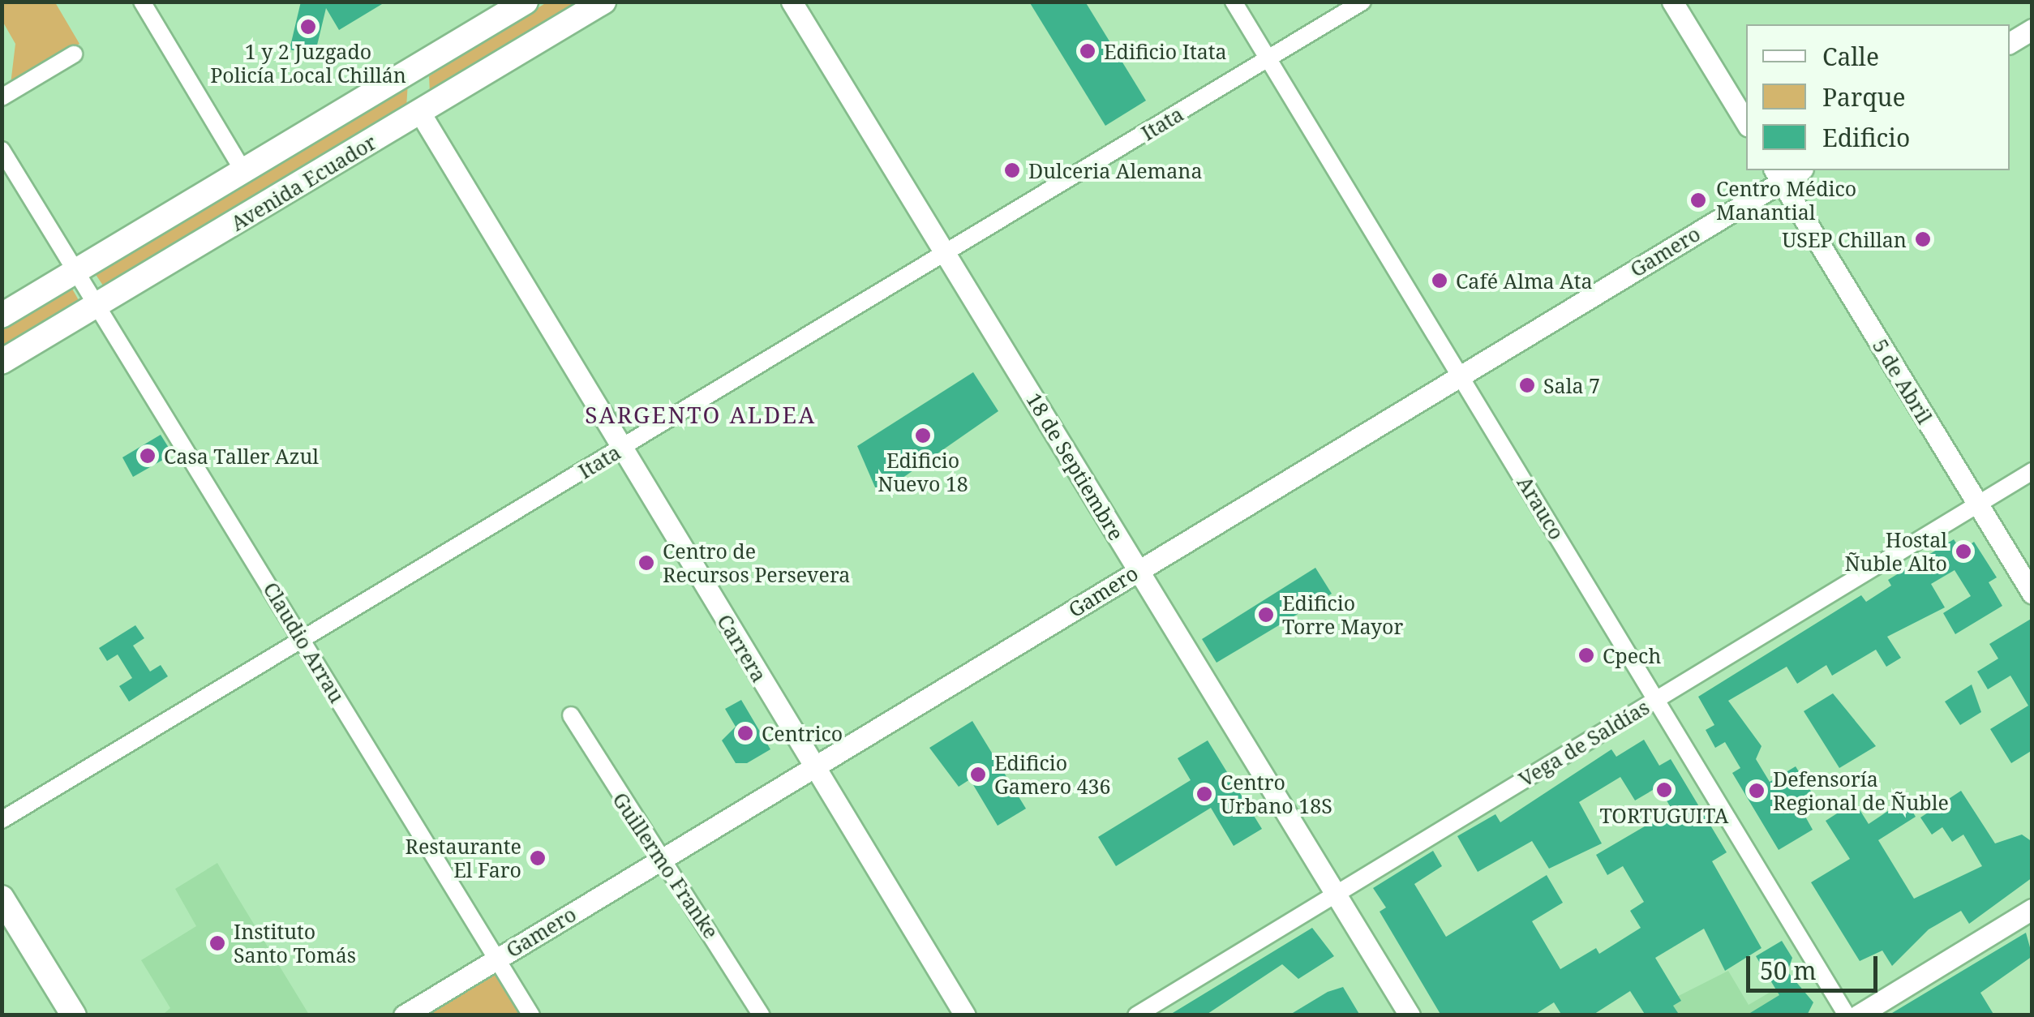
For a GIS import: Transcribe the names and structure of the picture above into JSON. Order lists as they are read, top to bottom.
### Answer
{
  "streets": {
    "main road": ["Avenida Ecuador"],
    "street": [
      "Itata",
      "Gamero",
      "5 de Abril",
      "18 de Septiembre",
      "Arauco",
      "Claudio Arrau",
      "Carrera",
      "Vega de Saldías",
      "Guillermo Franke"
    ]
  },
  "crossings": [
    ["Itata", "18 de Septiembre"],
    ["Itata", "Arauco"],
    ["Itata", "Claudio Arrau"],
    ["Itata", "Carrera"],
    ["Avenida Ecuador", "Claudio Arrau"],
    ["Avenida Ecuador", "Carrera"],
    ["Gamero", "5 de Abril"],
    ["Gamero", "18 de Septiembre"],
    ["Gamero", "Arauco"],
    ["Gamero", "Claudio Arrau"],
    ["Gamero", "Carrera"],
    ["Gamero", "Guillermo Franke"],
    ["5 de Abril", "Vega de Saldías"],
    ["18 de Septiembre", "Vega de Saldías"],
    ["Arauco", "Vega de Saldías"]
  ],
  "districts": ["SARGENTO ALDEA"],
  "places": [
    "1 y 2 Juzgado Policía Local Chillán",
    "Edificio Itata",
    "Dulceria Alemana",
    "Centro Médico Manantial",
    "USEP Chillan",
    "Café Alma Ata",
    "Sala 7",
    "Edificio Nuevo 18",
    "Casa Taller Azul",
    "Hostal Ñuble Alto",
    "Centro de Recursos Persevera",
    "Edificio Torre Mayor",
    "Cpech",
    "Centrico",
    "Edificio Gamero 436",
    "TORTUGUITA",
    "Defensoría Regional de Ñuble",
    "Centro Urbano 18S",
    "Restaurante El Faro",
    "Instituto Santo Tomás"
  ],
  "legend": ["Calle", "Parque", "Edificio"],
  "scale_bar": "50 m"
}
